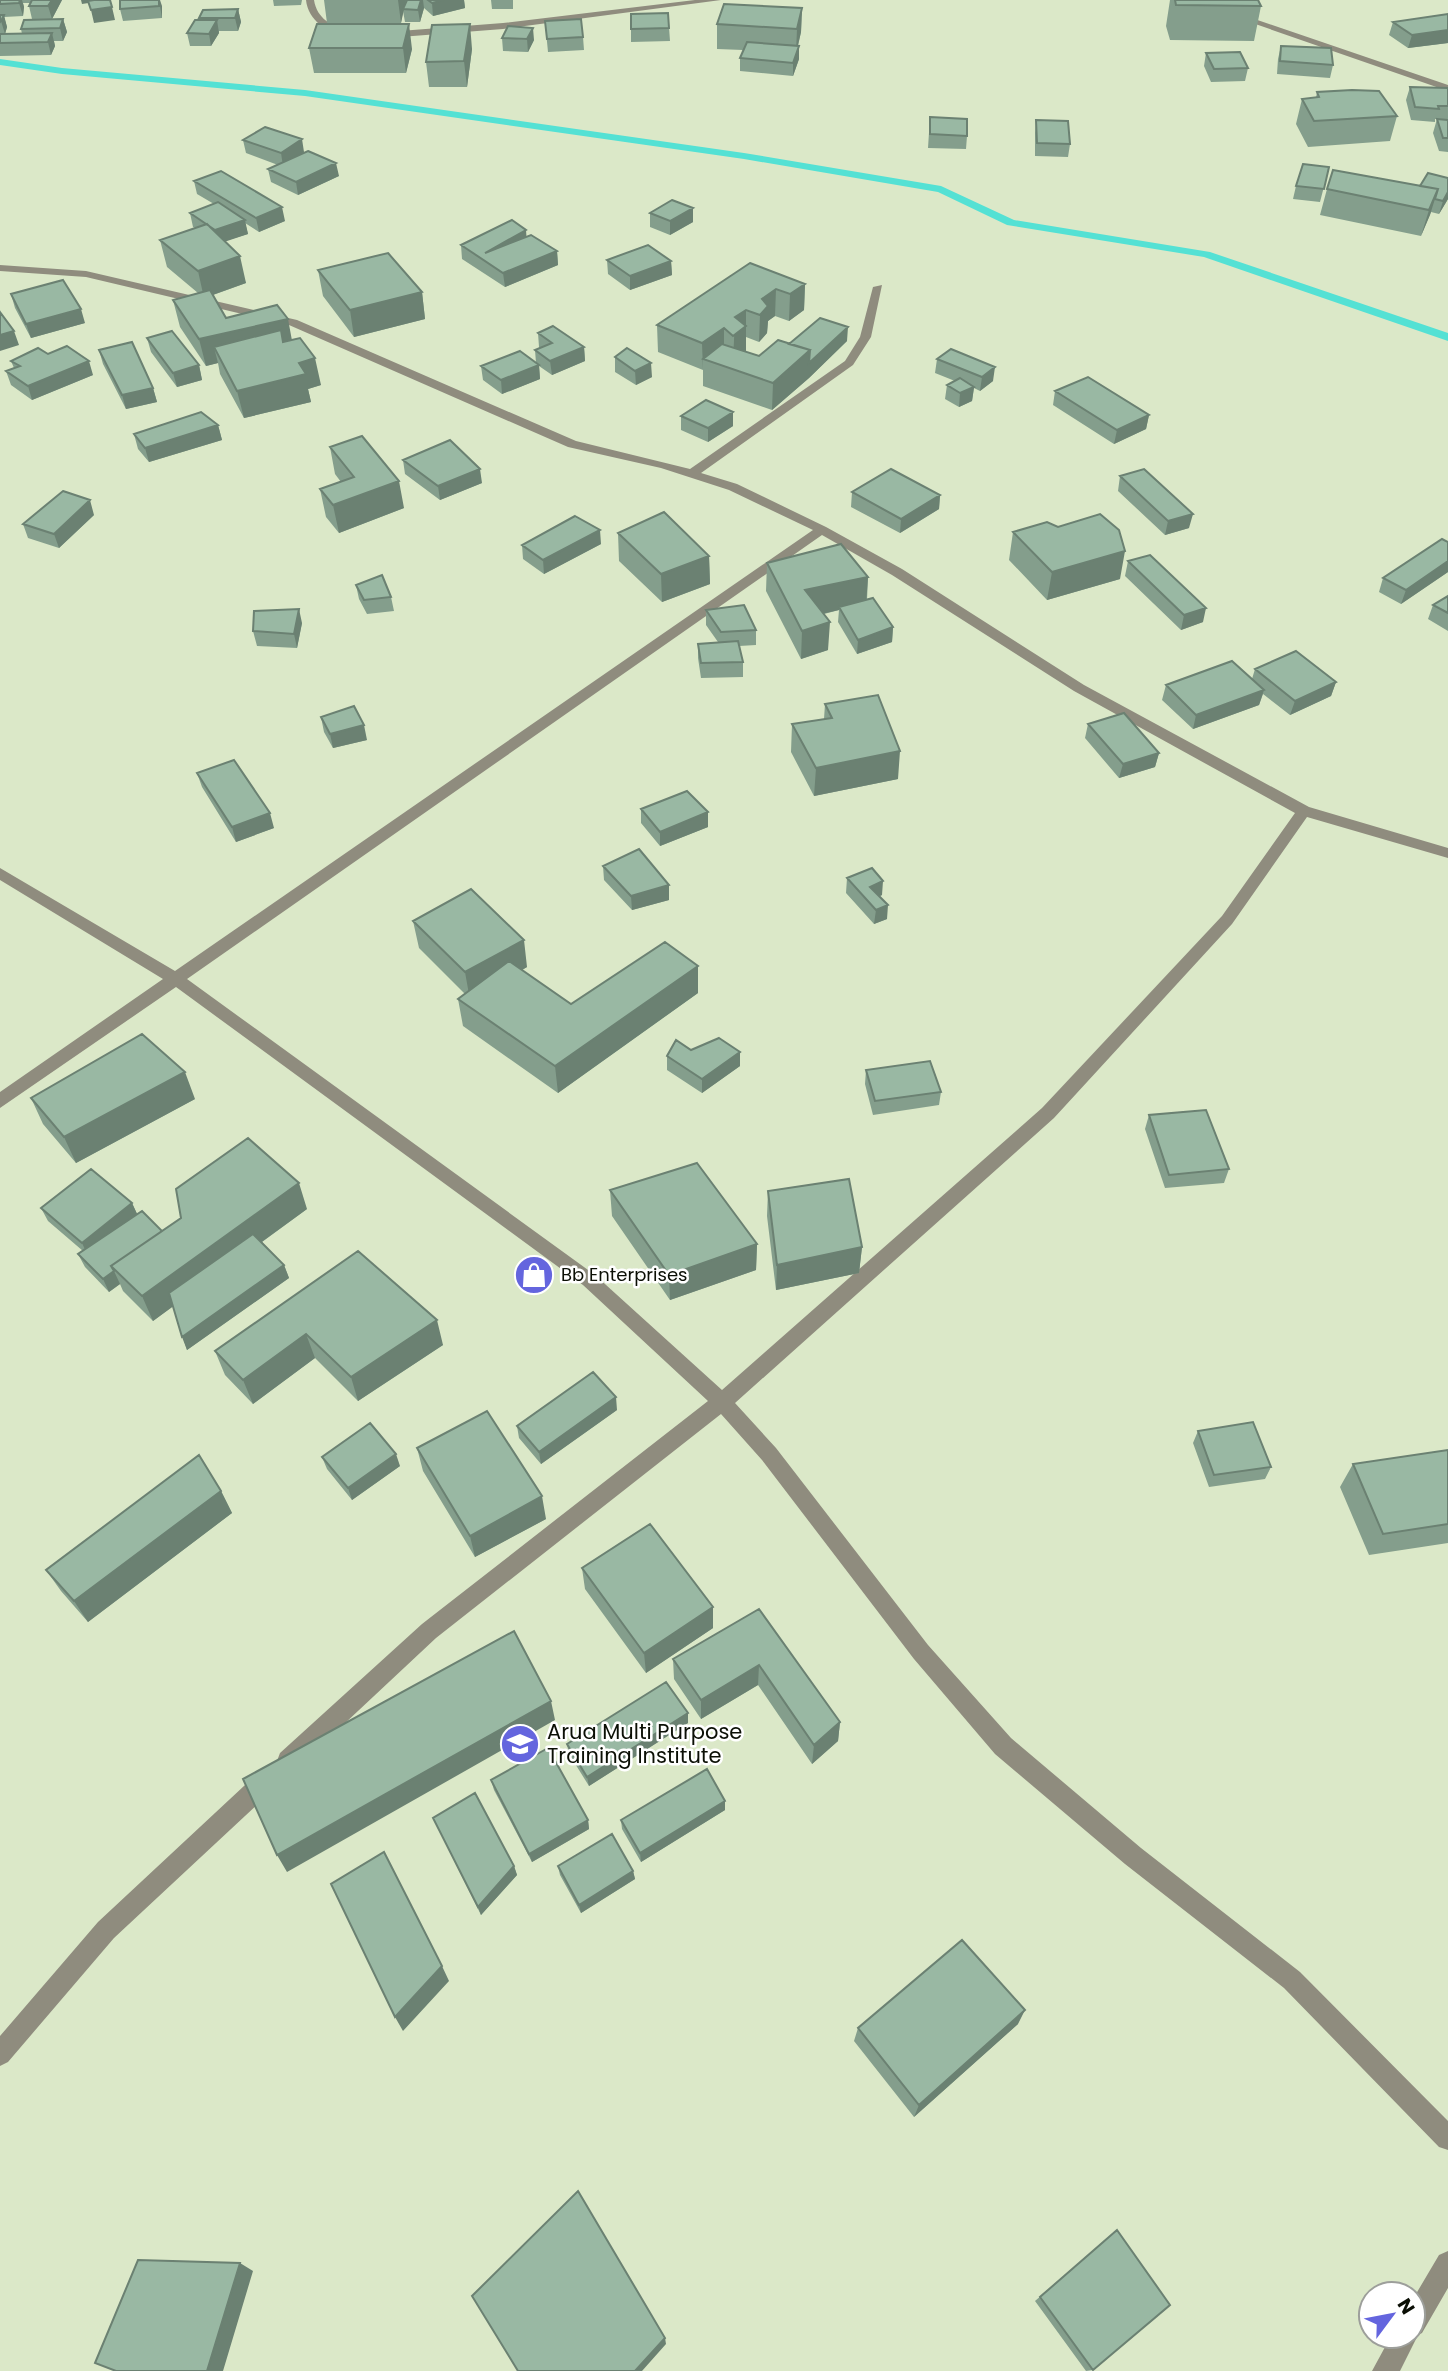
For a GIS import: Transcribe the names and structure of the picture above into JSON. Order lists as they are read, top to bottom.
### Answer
{
  "places": {
    "shop": ["Bb Enterprises"],
    "school or university": ["Arua Multi Purpose Training Institute"]
  },
  "north": "top right"
}
